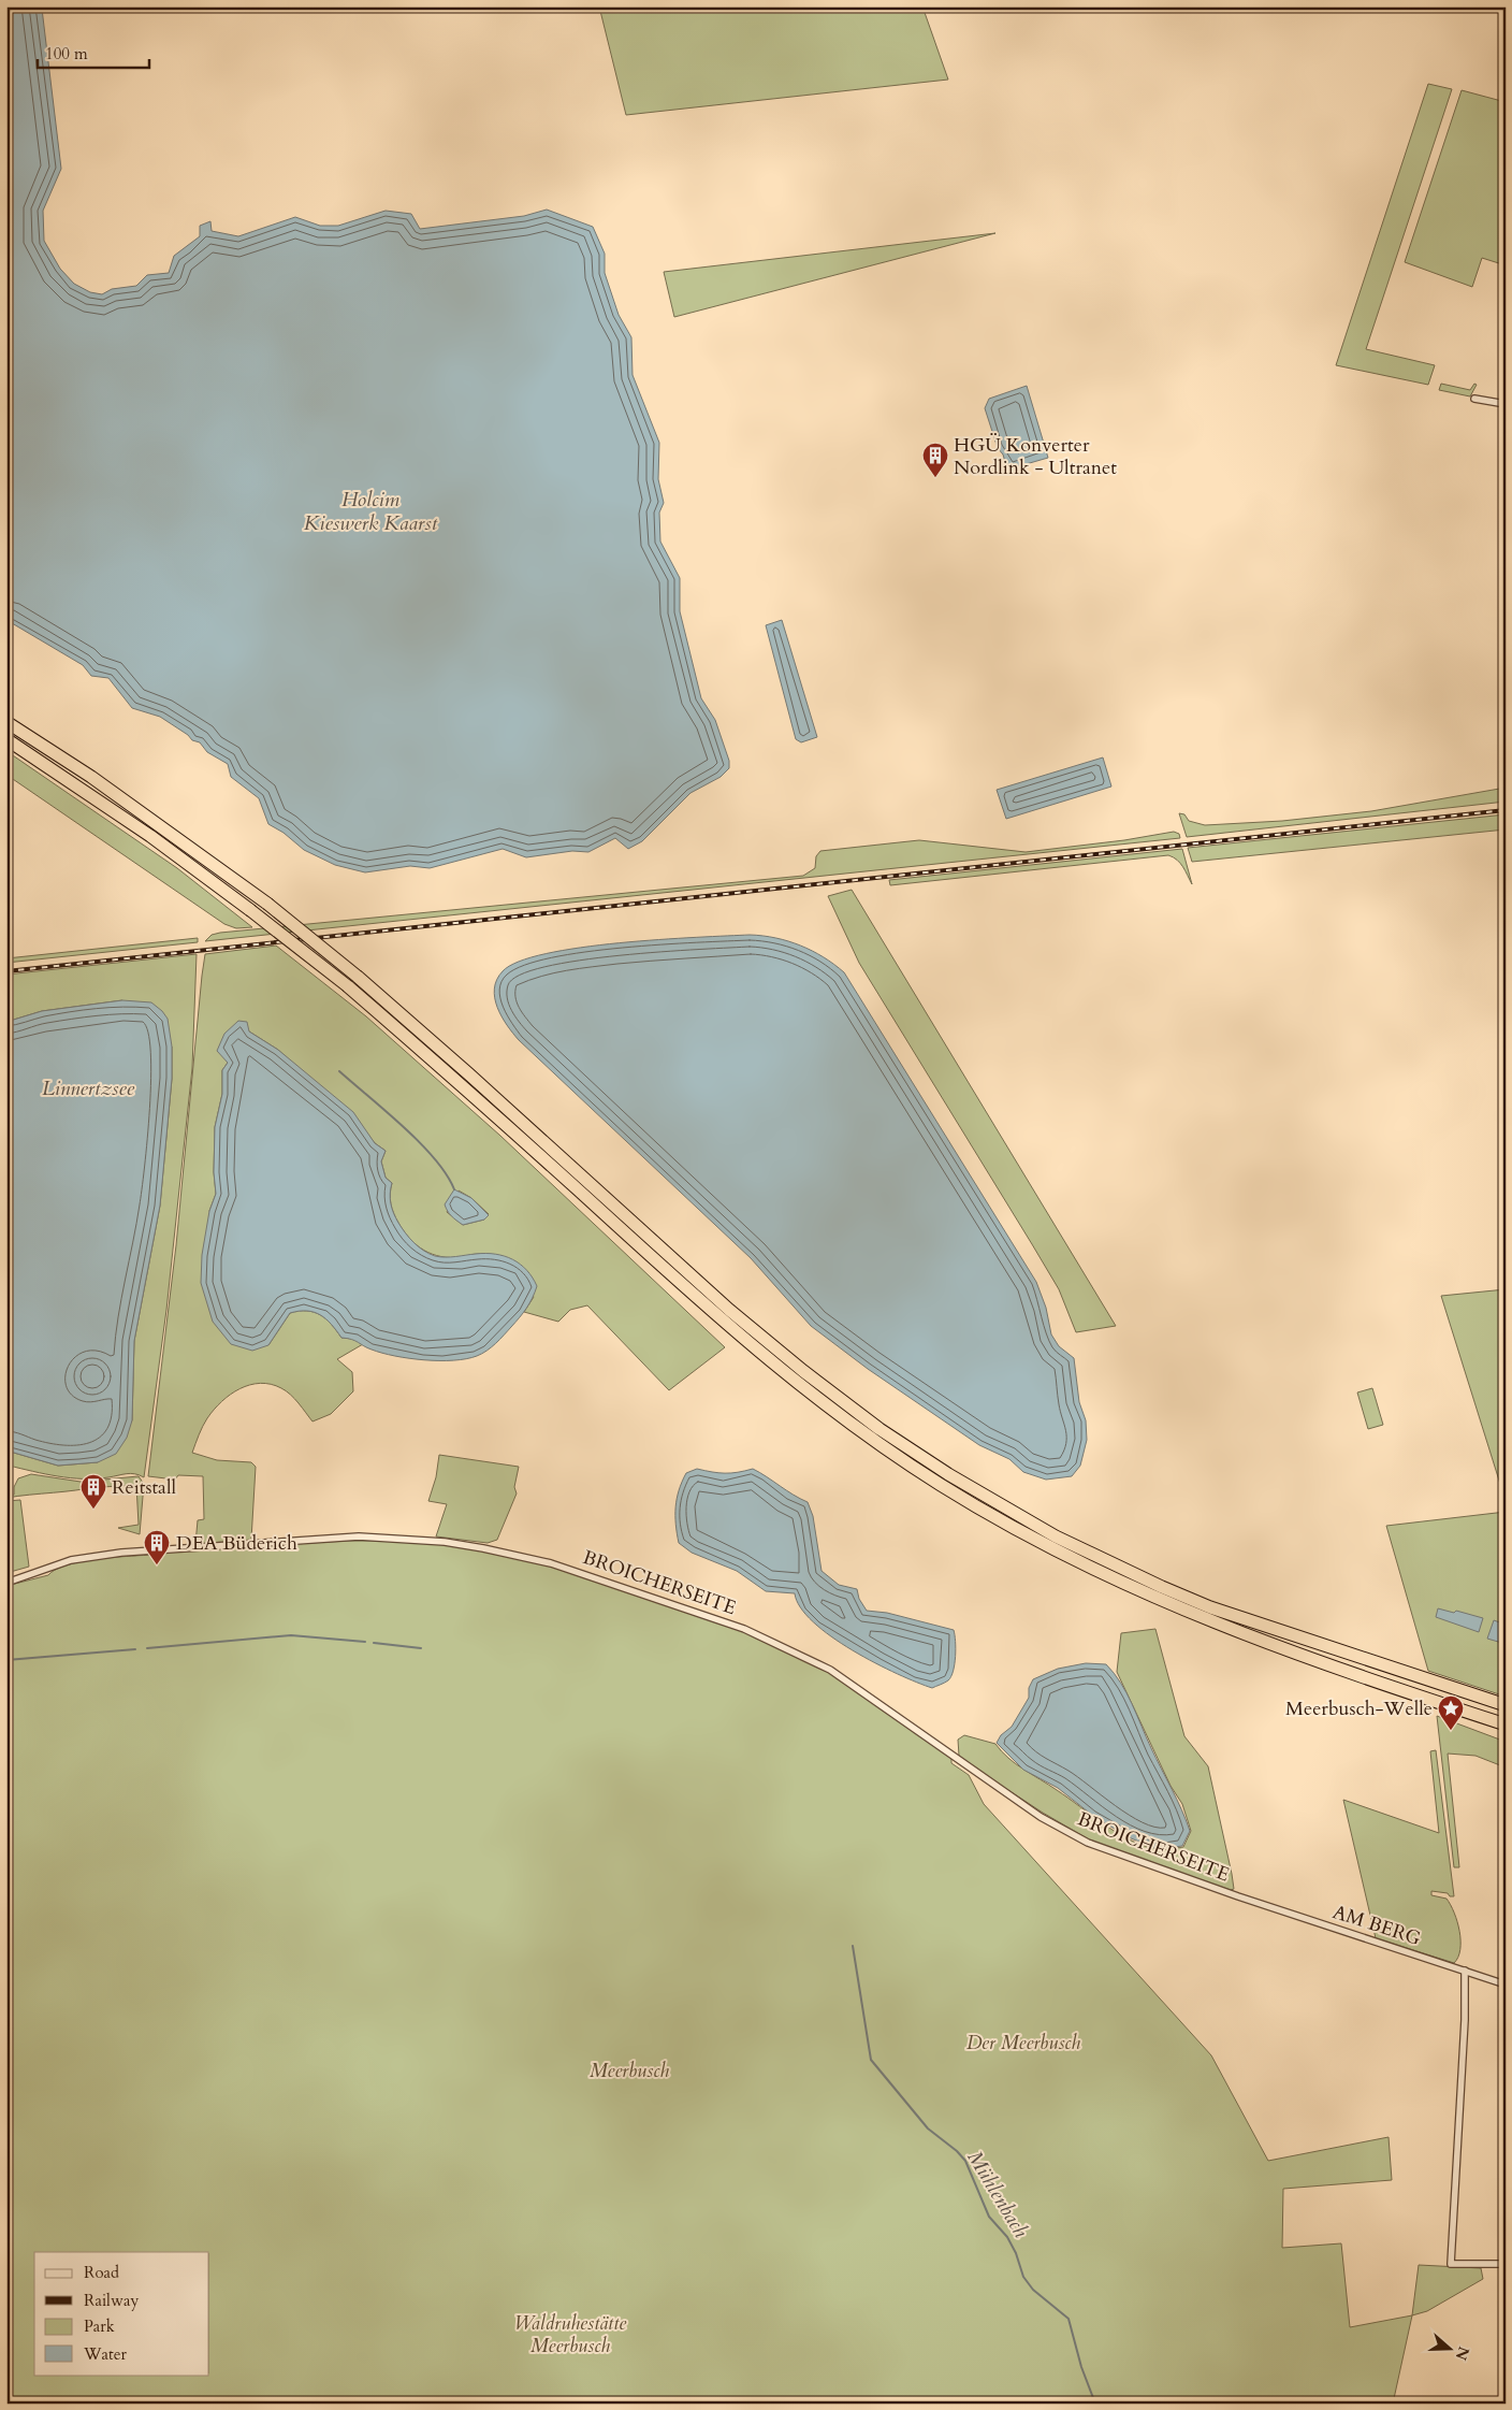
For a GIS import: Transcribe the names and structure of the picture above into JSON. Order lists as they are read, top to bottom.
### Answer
{
  "streets": {
    "street": ["BROICHERSEITE", "AM BERG"]
  },
  "crossings": [
    ["BROICHERSEITE", "AM BERG"]
  ],
  "water": ["Holcim Kieswerk Kaarst", "Linnertzsee", "Mühlenbach"],
  "parks": ["Der Meerbusch", "Meerbusch", "Waldruhestätte Meerbusch"],
  "places": {
    "building": ["HGÜ Konverter Nordlink - Ultranet", "Reitstall", "DEA Büderich"],
    "place": ["Meerbusch-Welle"]
  },
  "legend": [
    "Road",
    "Railway",
    "Park",
    "Water"
  ],
  "scale_bar": "100 m",
  "north": "right"
}
